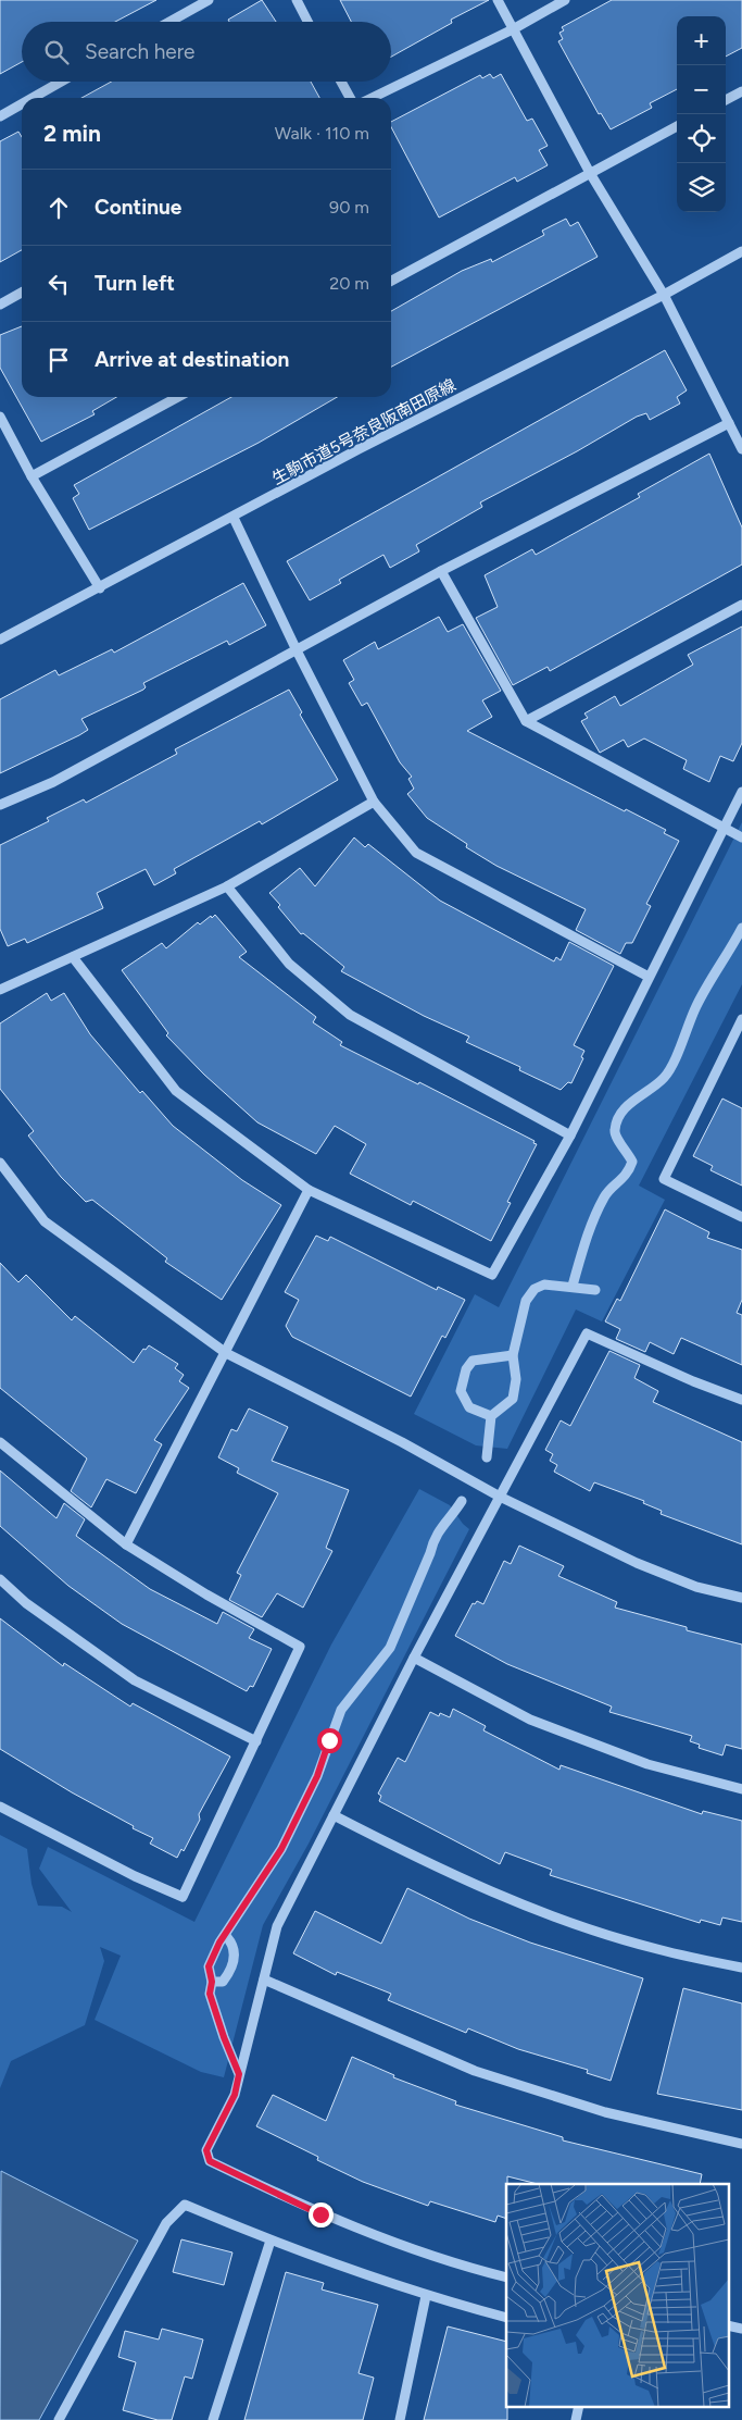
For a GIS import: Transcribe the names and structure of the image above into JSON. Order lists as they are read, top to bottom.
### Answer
{
  "streets": {
    "street": ["生駒市道5号奈良阪南田原線"]
  },
  "page": {
    "map_buttons": ["+", "−"],
    "search": "Search here",
    "heading": ["2 min", "Walk · 110 m"],
    "list": [
      ["Continue", "90 m"],
      ["Turn left", "20 m"],
      "Arrive at destination"
    ]
  }
}
